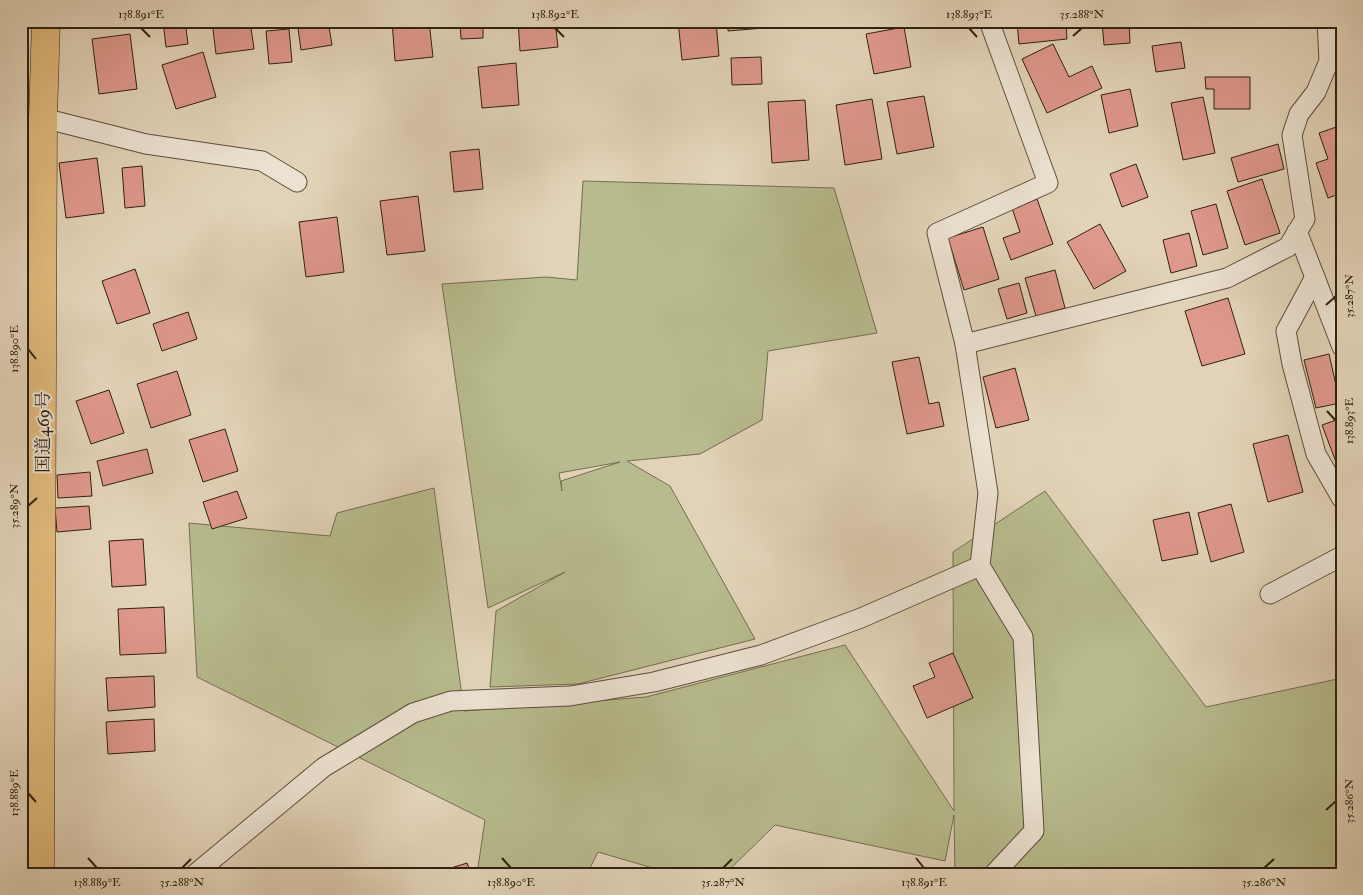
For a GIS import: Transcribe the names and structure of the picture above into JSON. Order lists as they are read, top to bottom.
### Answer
{
  "streets": {
    "highway": ["国道469号"]
  },
  "coordinates": [
    "138.891°E",
    "138.892°E",
    "138.893°E",
    "35.288°N",
    "35.287°N",
    "138.890°E",
    "35.289°N",
    "138.889°E",
    "35.286°N"
  ]
}
